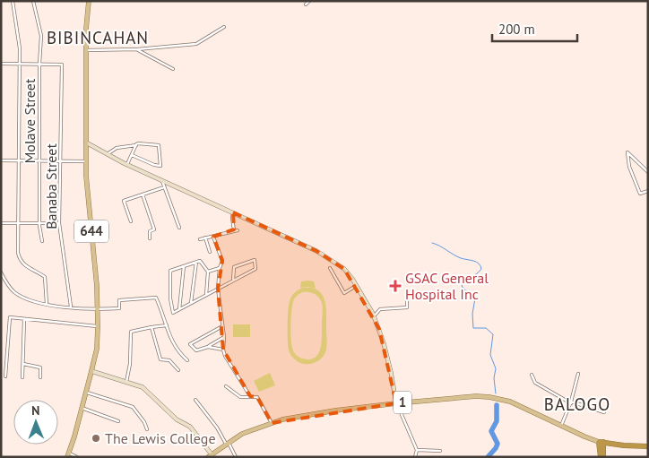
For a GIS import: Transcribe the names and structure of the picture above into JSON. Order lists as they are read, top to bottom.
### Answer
{
  "streets": {
    "highway": ["1"],
    "main road": ["644"],
    "street": ["Molave Street", "Banaba Street"]
  },
  "crossings": [
    ["Molave Street", "Banaba Street"]
  ],
  "districts": ["BIBINCAHAN", "BALOGO"],
  "places": {
    "health": ["GSAC General Hospital Inc"],
    "other": ["The Lewis College"]
  },
  "scale_bar": "200 m",
  "north": "top"
}
